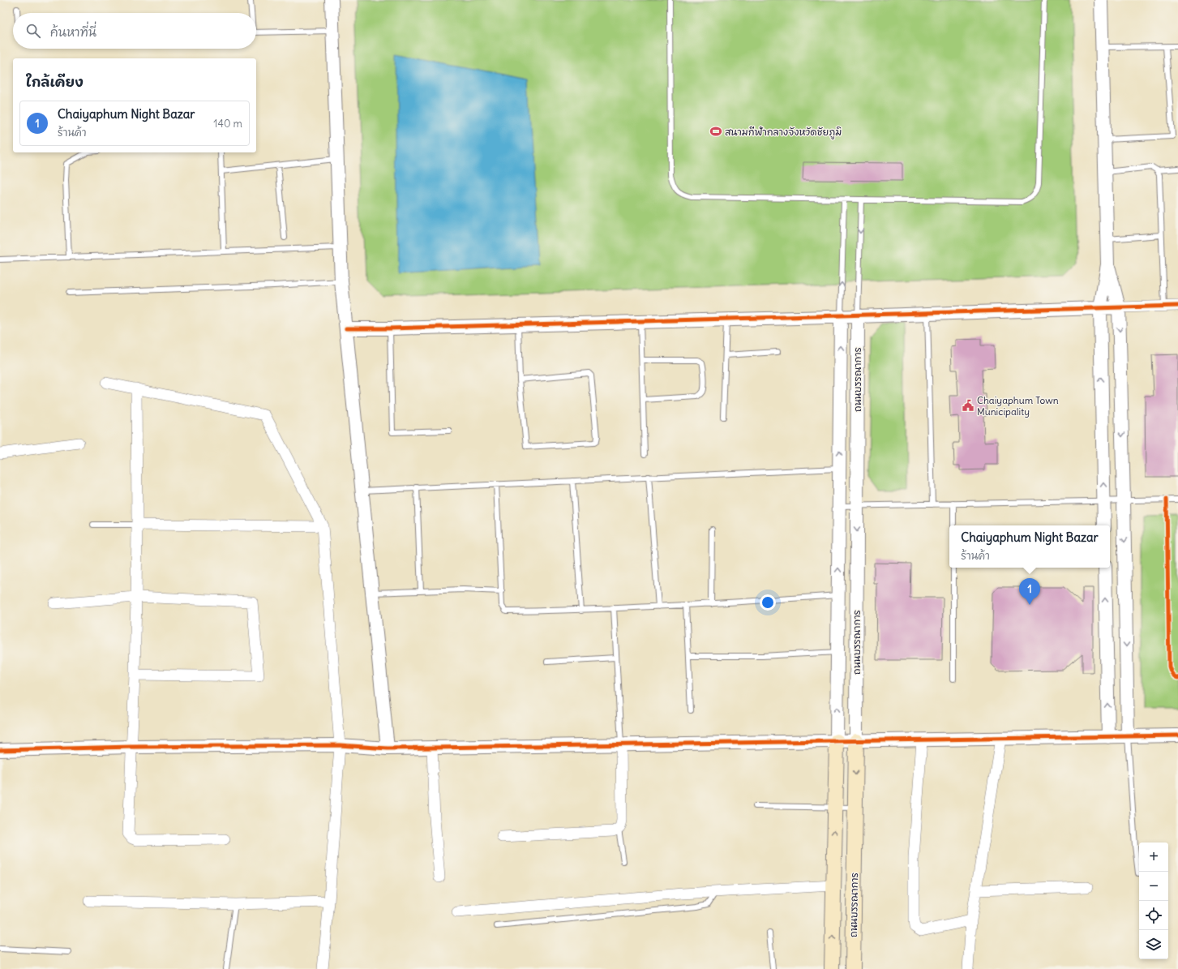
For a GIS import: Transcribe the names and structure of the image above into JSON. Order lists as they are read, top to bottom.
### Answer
{
  "streets": {
    "main road": ["ถนนบรรณาการ"]
  },
  "places": {
    "sports": ["สนามกีฬากลางจังหวัดชัยภูมิ"],
    "public building": ["Chaiyaphum Town Municipality"]
  },
  "page": {
    "search": "ค้นหาที่นี่",
    "heading": "ใกล้เคียง",
    "list": [
      {
        "mark": "1",
        "name": "Chaiyaphum Night Bazar",
        "note": "ร้านค้า",
        "value": "140 m"
      }
    ],
    "popup": ["Chaiyaphum Night Bazar", "ร้านค้า"],
    "pins": "1",
    "map_buttons": ["+", "−"]
  }
}
